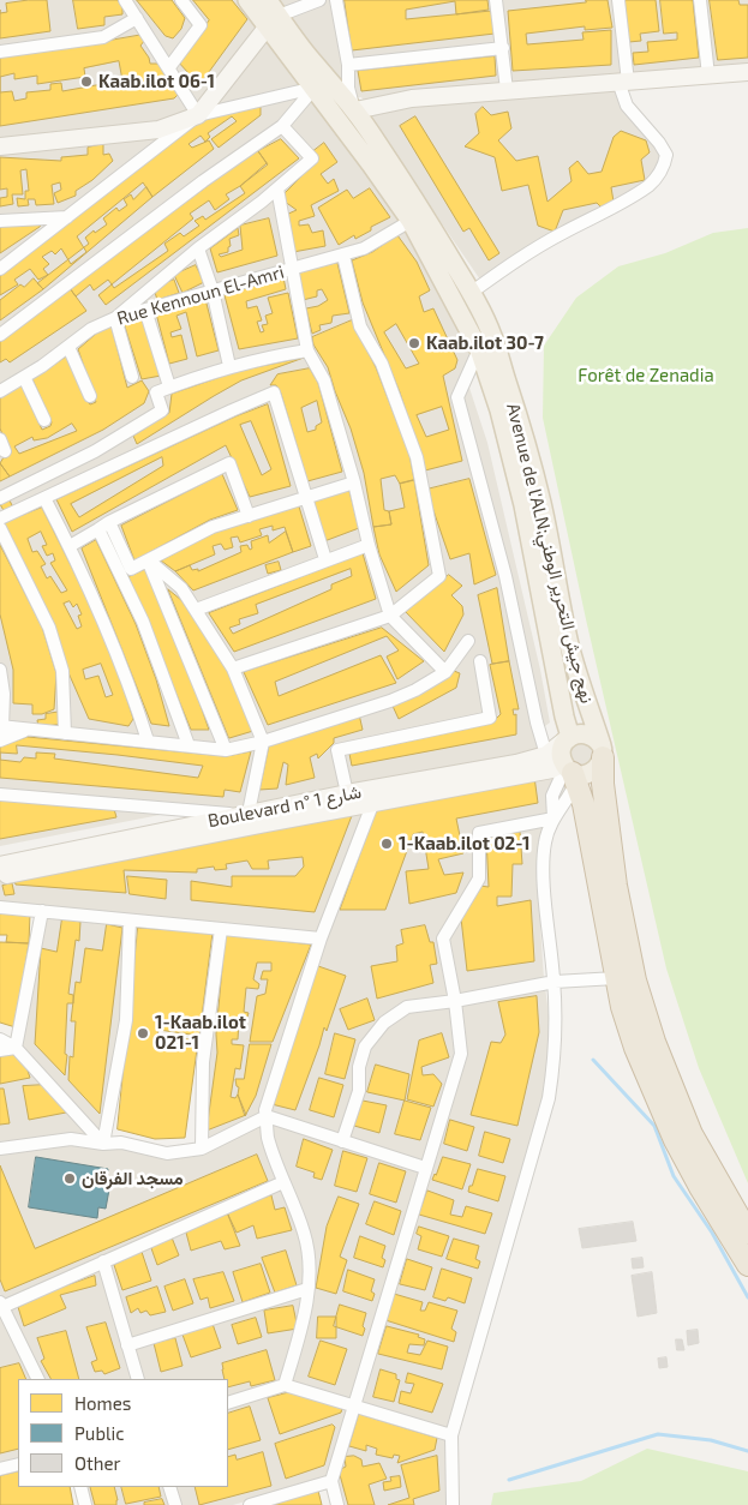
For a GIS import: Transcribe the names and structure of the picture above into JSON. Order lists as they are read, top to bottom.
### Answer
{
  "streets": {
    "main road": ["Avenue de l'ALN;نهج جيش التحرير الوطني", "Boulevard n° شارع 1"],
    "street": ["Rue Kennoun El-Amri"]
  },
  "crossings": [
    ["Avenue de l'ALN;نهج جيش التحرير الوطني", "Boulevard n° شارع 1"]
  ],
  "parks": ["Forêt de Zenadia"],
  "places": [
    "Kaab.ilot 06-1",
    "Kaab.ilot 30-7",
    "1-Kaab.ilot 02-1",
    "1-Kaab.ilot 021-1",
    "مسجد الفرقان"
  ],
  "legend": ["Homes", "Public", "Other"]
}
